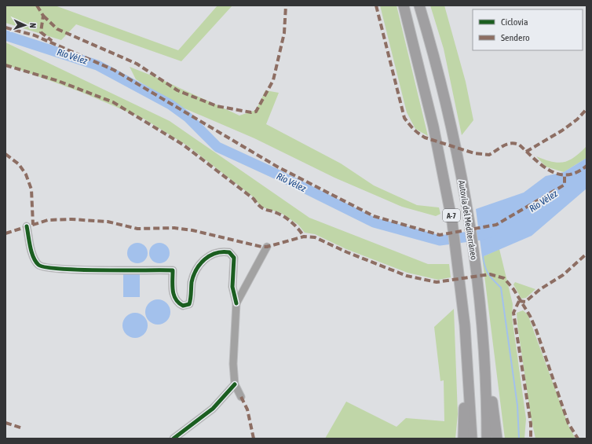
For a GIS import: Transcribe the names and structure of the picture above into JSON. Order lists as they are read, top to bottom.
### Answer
{
  "streets": {
    "highway": ["A-7", "Autovía del Mediterráneo"]
  },
  "water": ["Río Vélez"],
  "legend": ["Ciclovía", "Sendero"],
  "north": "right"
}
